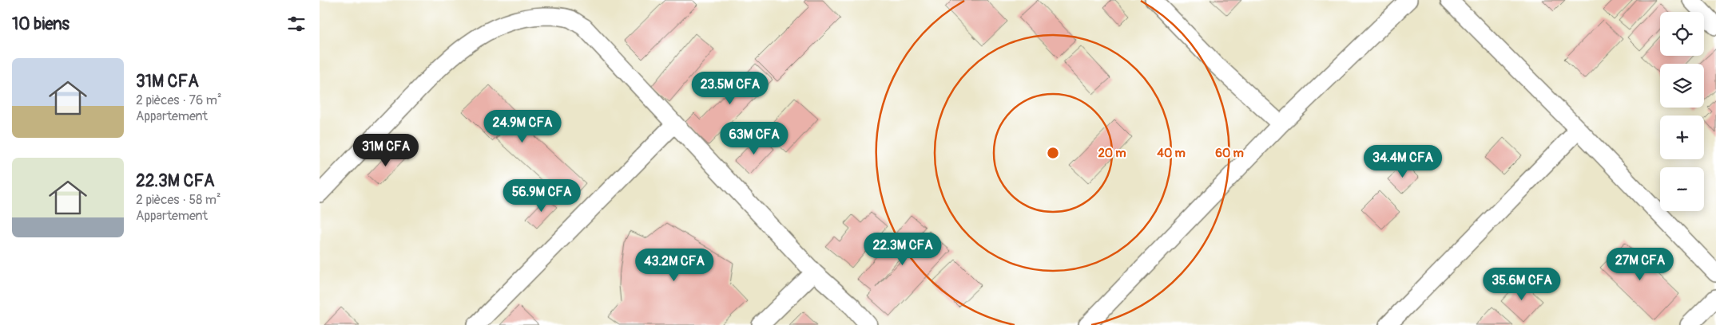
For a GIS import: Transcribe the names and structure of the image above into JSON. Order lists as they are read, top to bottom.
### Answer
{
  "page": {
    "heading": "10 biens",
    "map_buttons": ["+", "−"],
    "list": [
      {
        "name": "31M CFA",
        "note": "2 pièces · 76 m² · Appartement"
      },
      {
        "name": "22.3M CFA",
        "note": "2 pièces · 58 m² · Appartement"
      }
    ],
    "price": [
      "23.5M CFA",
      "24.9M CFA",
      "63M CFA",
      "31M CFA",
      "34.4M CFA",
      "56.9M CFA",
      "22.3M CFA",
      "27M CFA",
      "43.2M CFA",
      "35.6M CFA"
    ]
  },
  "rings": ["20 m", "40 m", "60 m"]
}
